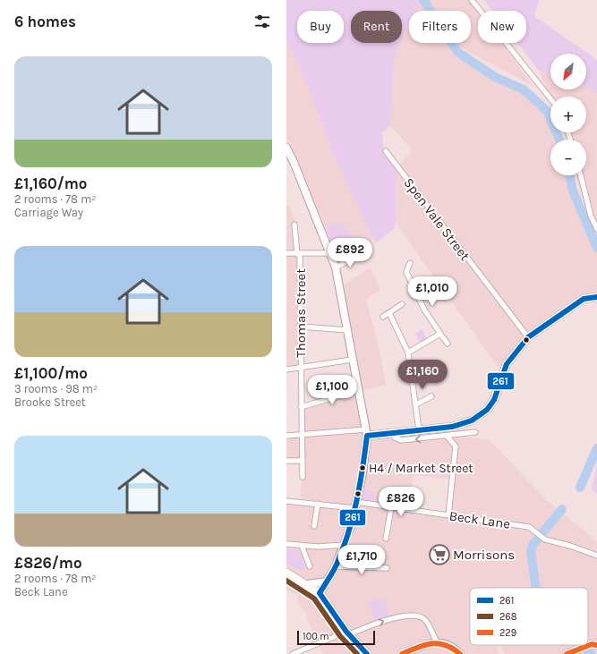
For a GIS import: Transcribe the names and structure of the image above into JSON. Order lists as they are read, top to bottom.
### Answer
{
  "streets": {
    "street": ["Spen Vale Street", "Thomas Street", "Beck Lane"]
  },
  "places": {
    "other": ["H4 / Market Street"],
    "supermarket": ["Morrisons"]
  },
  "lines": ["transit line 261", "transit line 268", "transit line 229"],
  "legend": ["261", "268", "229"],
  "scale_bar": "100 m",
  "north": "bottom left",
  "page": {
    "heading": "6 homes",
    "chip": [
      "Buy",
      "Rent",
      "Filters",
      "New"
    ],
    "list": [
      {
        "name": "£1,160/mo",
        "note": "2 rooms · 78 m² · Carriage Way"
      },
      {
        "name": "£1,100/mo",
        "note": "3 rooms · 98 m² · Brooke Street"
      },
      {
        "name": "£826/mo",
        "note": "2 rooms · 78 m² · Beck Lane"
      }
    ],
    "map_buttons": ["+", "−"],
    "price": [
      "£892",
      "£1,010",
      "£1,160",
      "£1,100",
      "£826",
      "£1,710"
    ],
    "scale": "100 m"
  }
}
